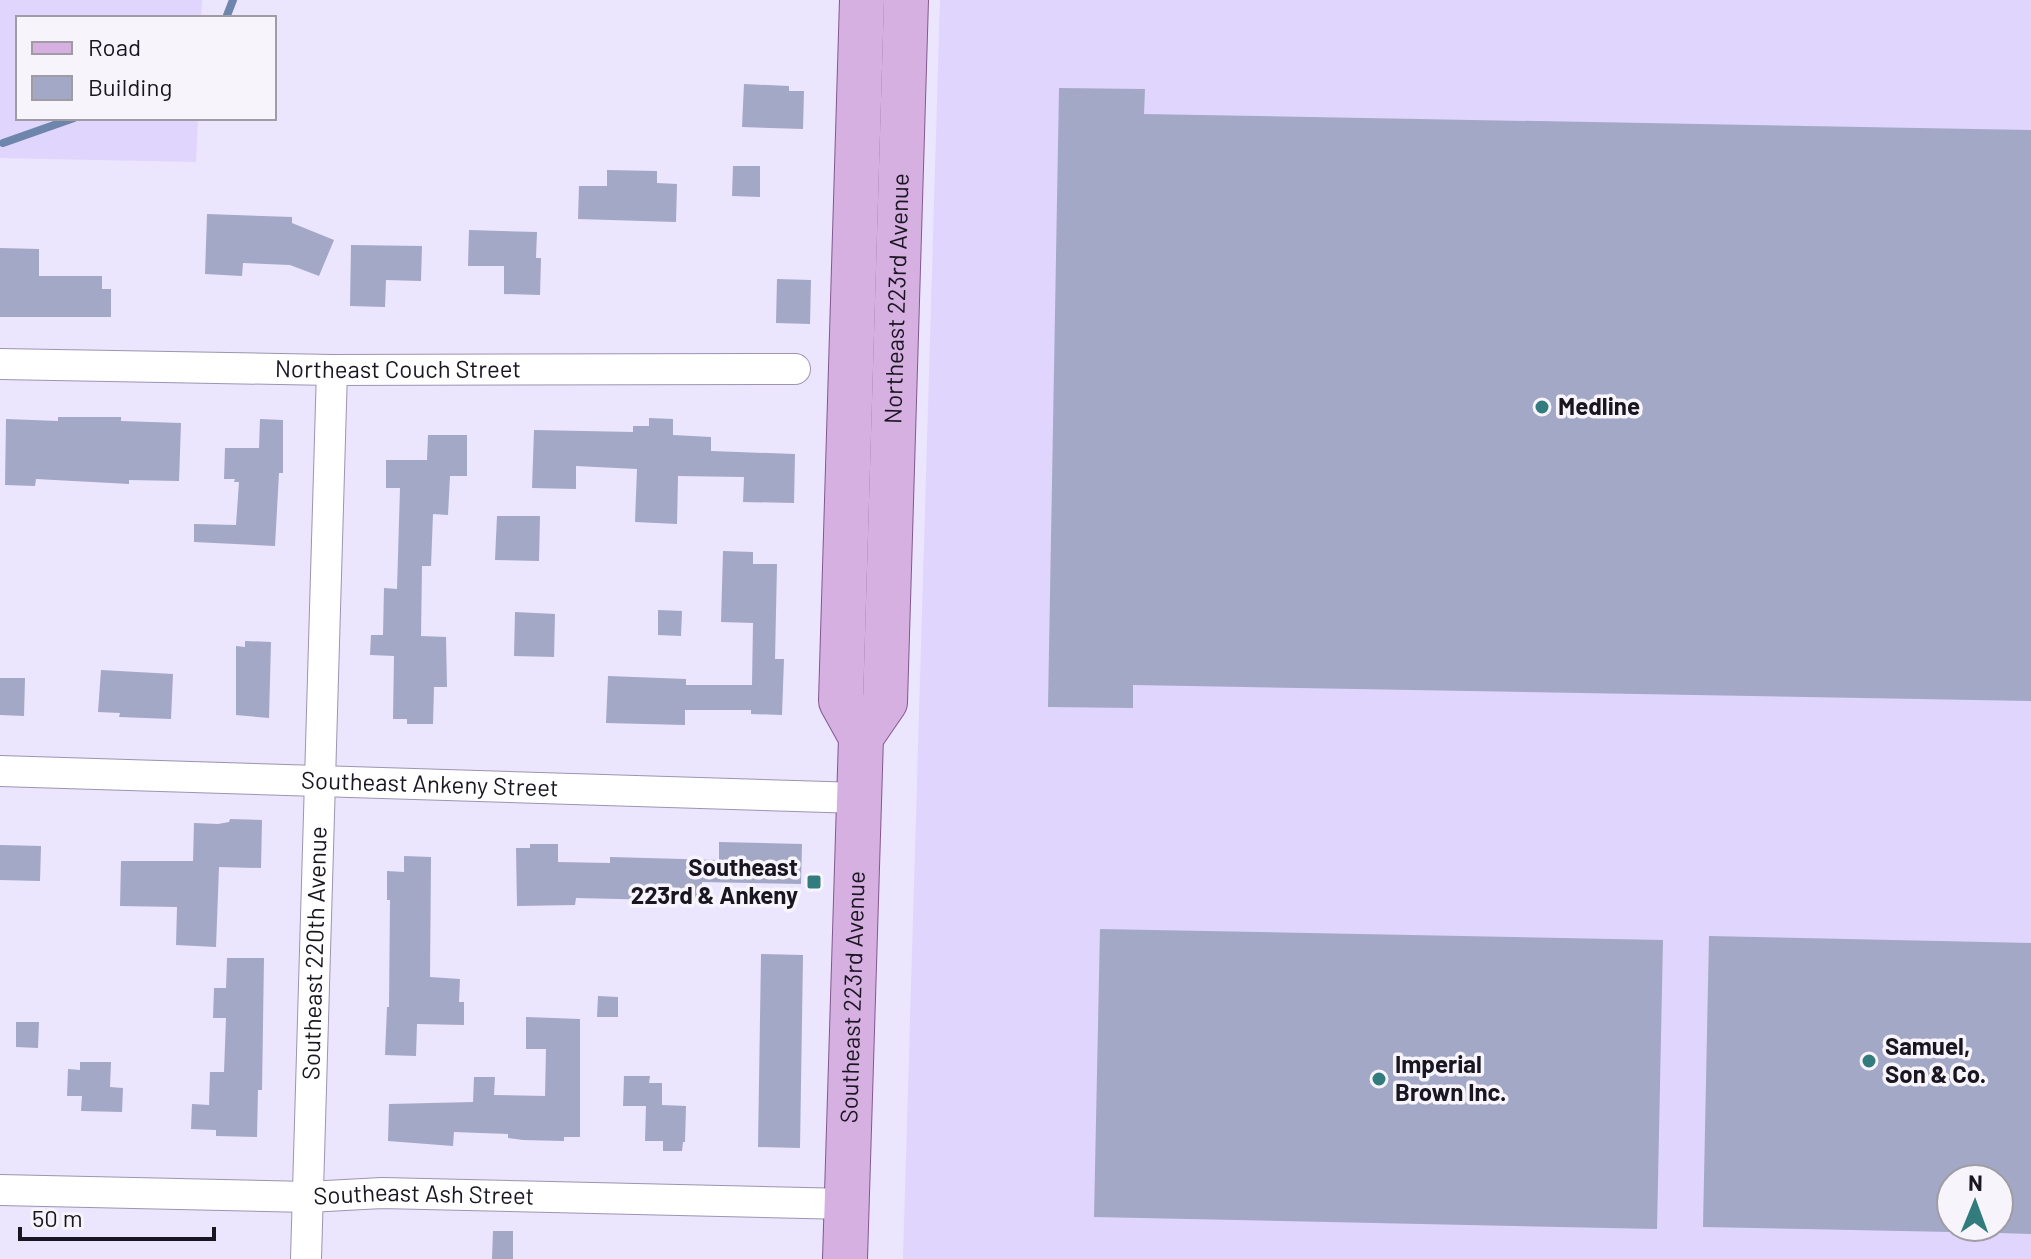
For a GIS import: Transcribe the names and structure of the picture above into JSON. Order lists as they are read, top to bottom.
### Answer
{
  "streets": {
    "main road": ["Northeast 223rd Avenue", "Southeast 223rd Avenue"],
    "street": [
      "Northeast Couch Street",
      "Southeast Ankeny Street",
      "Southeast 220th Avenue",
      "Southeast Ash Street"
    ]
  },
  "crossings": [
    ["Northeast 223rd Avenue", "Southeast 223rd Avenue"],
    ["Northeast Couch Street", "Southeast 220th Avenue"],
    ["Southeast Ankeny Street", "Southeast 220th Avenue"],
    ["Southeast Ankeny Street", "Southeast 223rd Avenue"],
    ["Southeast 220th Avenue", "Southeast Ash Street"],
    ["Southeast 223rd Avenue", "Southeast Ash Street"]
  ],
  "places": {
    "other": ["Medline", "Samuel, Son & Co.", "Imperial Brown Inc."],
    "transit": ["Southeast 223rd & Ankeny"]
  },
  "legend": ["Road", "Building"],
  "scale_bar": "50 m",
  "north": "top"
}
